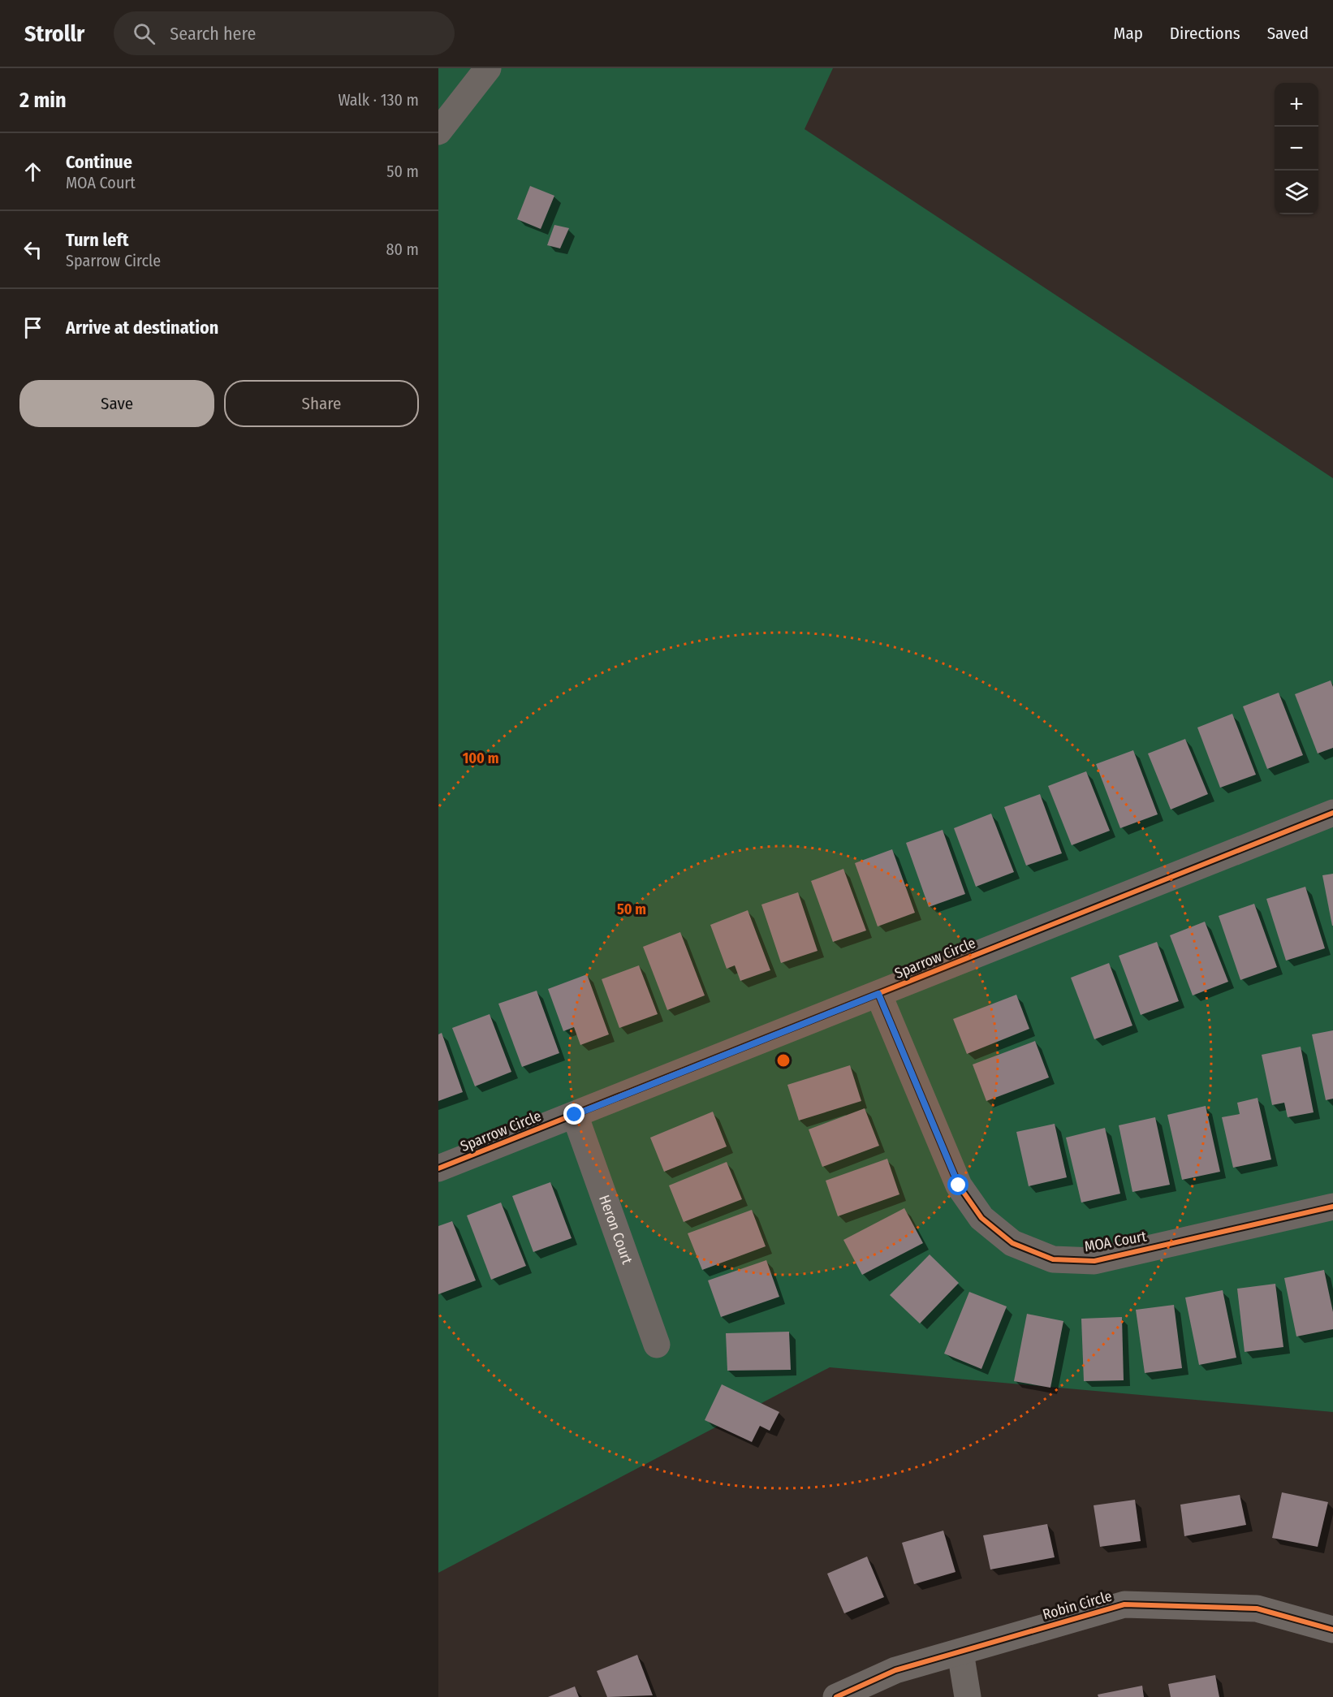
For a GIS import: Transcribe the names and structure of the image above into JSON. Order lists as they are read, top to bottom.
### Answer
{
  "streets": {
    "street": [
      "Sparrow Circle",
      "Heron Court",
      "MOA Court",
      "Robin Circle"
    ]
  },
  "crossings": [
    ["Sparrow Circle", "Heron Court"],
    ["Sparrow Circle", "MOA Court"]
  ],
  "page": {
    "header": "Strollr",
    "search": "Search here",
    "nav": ["Map", "Directions", "Saved"],
    "heading": ["2 min", "Walk · 130 m"],
    "map_buttons": ["+", "−"],
    "list": [
      ["Continue", "MOA Court", "50 m"],
      ["Turn left", "Sparrow Circle", "80 m"],
      "Arrive at destination"
    ],
    "buttons": ["Save", "Share"]
  },
  "rings": ["100 m", "50 m"]
}
